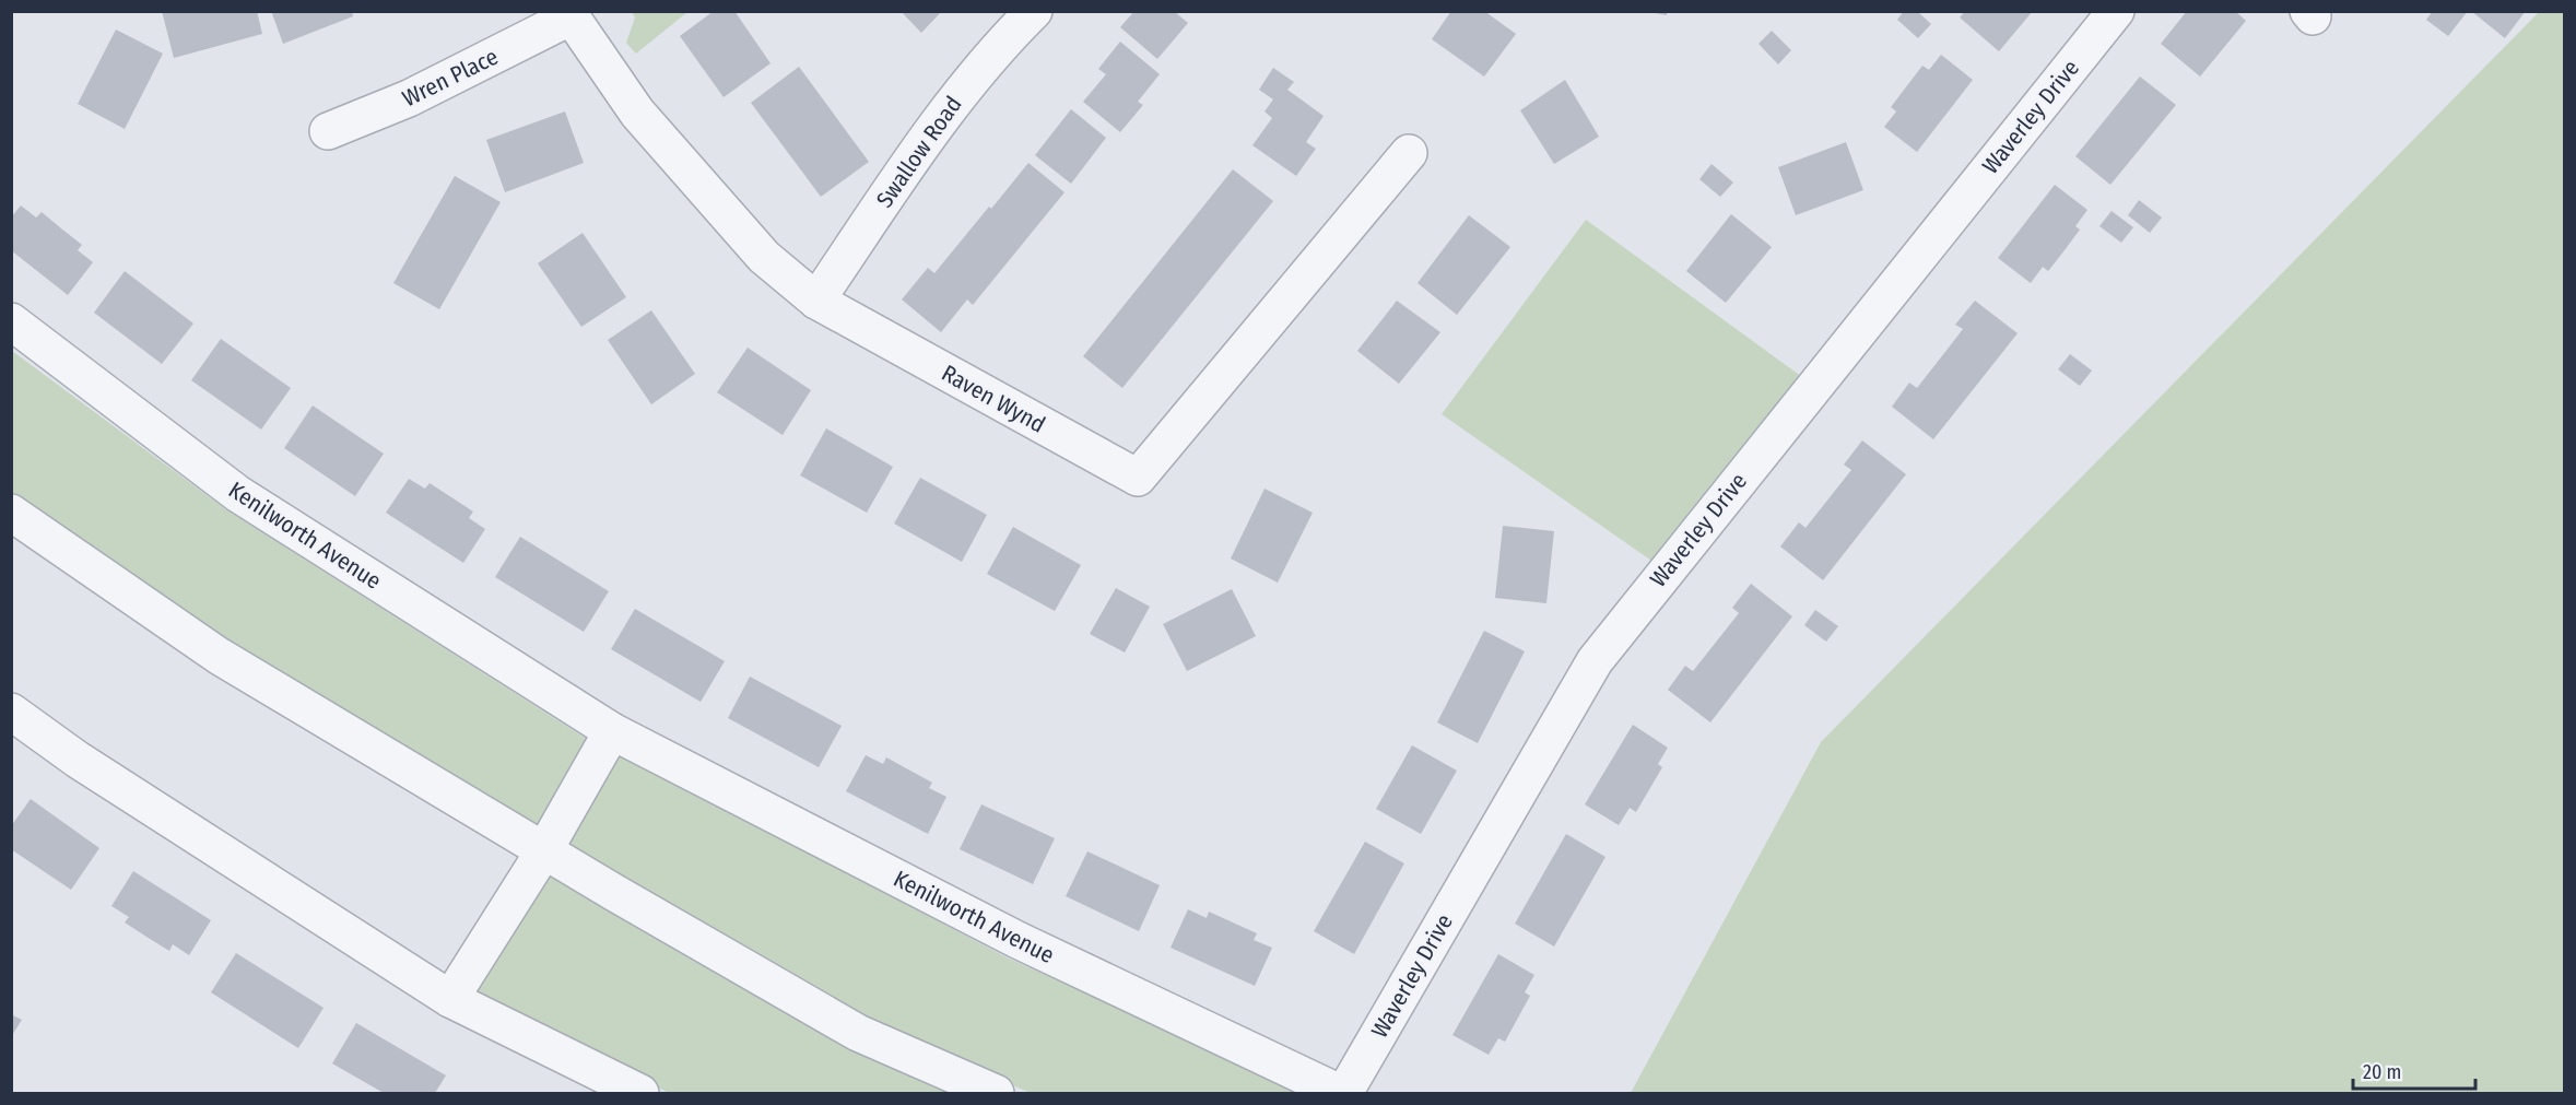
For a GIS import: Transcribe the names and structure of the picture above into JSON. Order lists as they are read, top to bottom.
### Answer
{
  "streets": {
    "street": [
      "Wren Place",
      "Waverley Drive",
      "Swallow Road",
      "Raven Wynd",
      "Kenilworth Avenue"
    ]
  },
  "crossings": [
    ["Wren Place", "Raven Wynd"],
    ["Waverley Drive", "Kenilworth Avenue"],
    ["Swallow Road", "Raven Wynd"]
  ],
  "scale_bar": "20 m"
}
